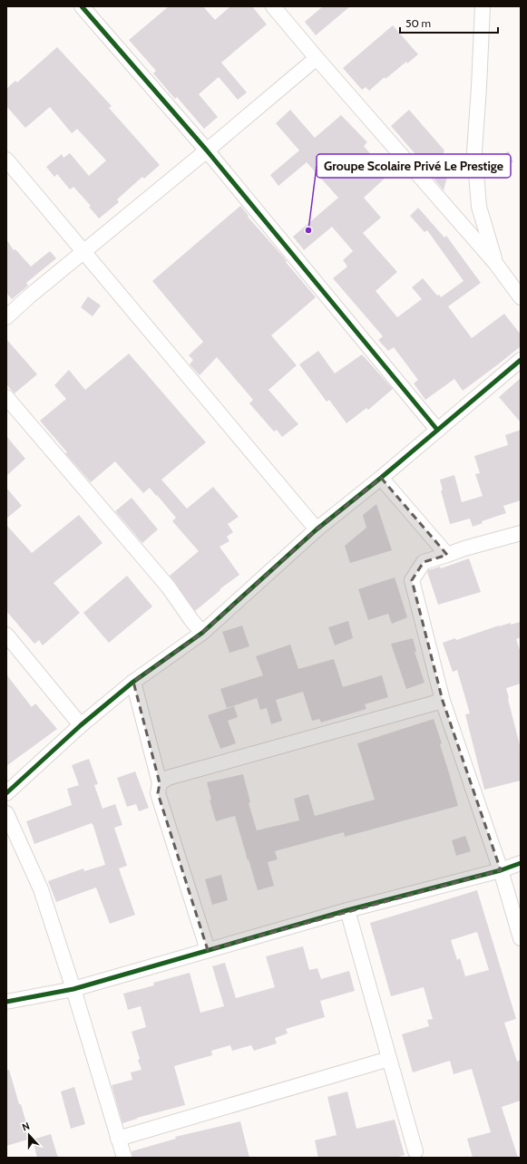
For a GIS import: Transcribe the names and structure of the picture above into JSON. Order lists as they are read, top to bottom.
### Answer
{
  "places": ["Groupe Scolaire Privé Le Prestige"],
  "scale_bar": "50 m",
  "north": "top"
}
